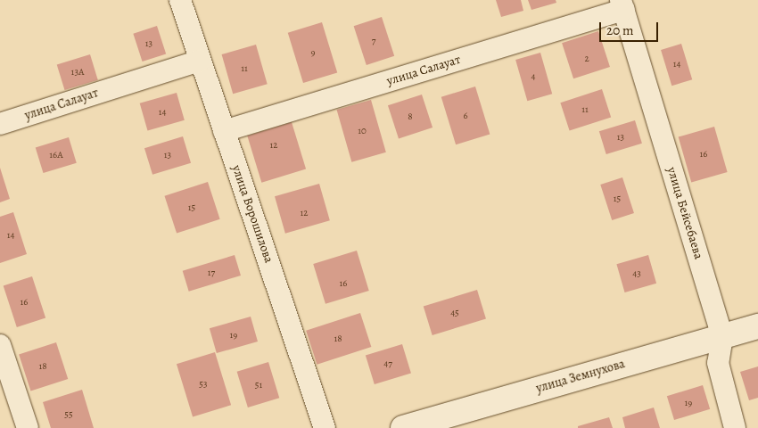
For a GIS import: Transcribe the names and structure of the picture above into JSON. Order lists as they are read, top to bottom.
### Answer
{
  "streets": {
    "street": [
      "улица Салауат",
      "улица Бейсебаева",
      "улица Ворошилова",
      "улица Земнухова"
    ]
  },
  "crossings": [
    ["улица Салауат", "улица Бейсебаева"],
    ["улица Салауат", "улица Ворошилова"],
    ["улица Бейсебаева", "улица Земнухова"]
  ],
  "house_numbers": [
    "7",
    "13",
    "9",
    "2",
    "14",
    "11",
    "13А",
    "4",
    "11",
    "14",
    "6",
    "8",
    "10",
    "13",
    "12",
    "16",
    "16А",
    "13",
    "15",
    "15",
    "12",
    "14",
    "17",
    "43",
    "16",
    "16",
    "45",
    "19",
    "18",
    "47",
    "18",
    "53",
    "51",
    "19",
    "55"
  ],
  "scale_bar": "20 m"
}
